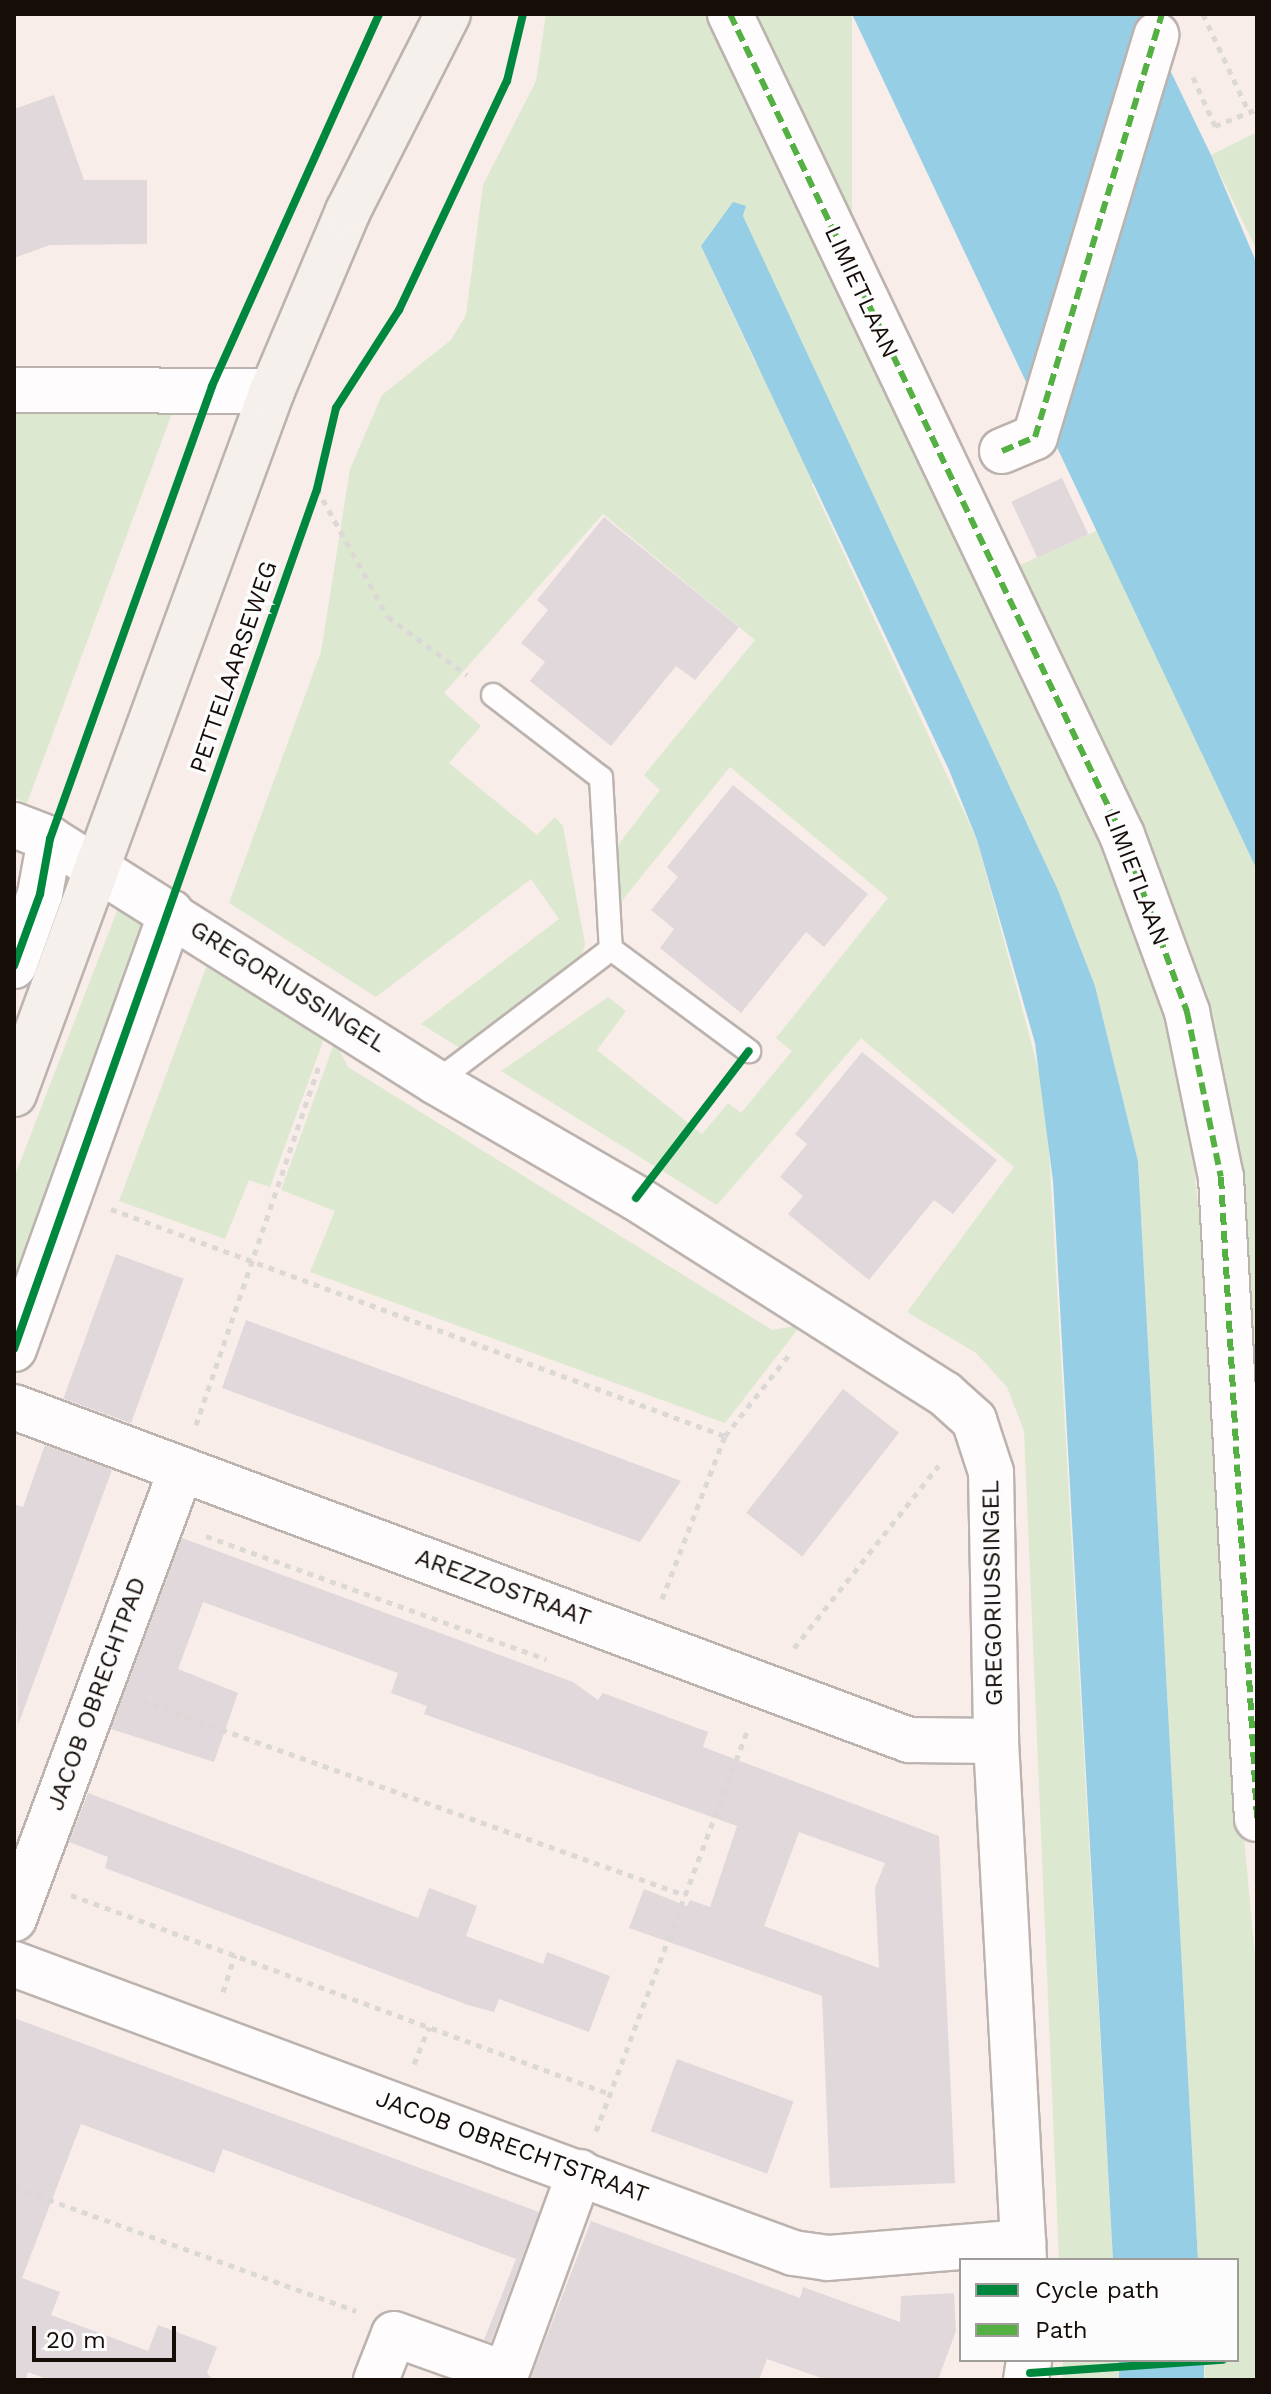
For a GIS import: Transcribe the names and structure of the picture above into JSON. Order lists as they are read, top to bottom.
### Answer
{
  "streets": {
    "street": [
      "LIMIETLAAN",
      "GREGORIUSSINGEL",
      "AREZZOSTRAAT",
      "JACOB OBRECHTPAD",
      "JACOB OBRECHTSTRAAT"
    ],
    "cycle path": ["PETTELAARSEWEG"]
  },
  "crossings": [
    ["GREGORIUSSINGEL", "AREZZOSTRAAT"],
    ["GREGORIUSSINGEL", "JACOB OBRECHTSTRAAT"],
    ["AREZZOSTRAAT", "JACOB OBRECHTPAD"]
  ],
  "legend": ["Cycle path", "Path"],
  "scale_bar": "20 m"
}
